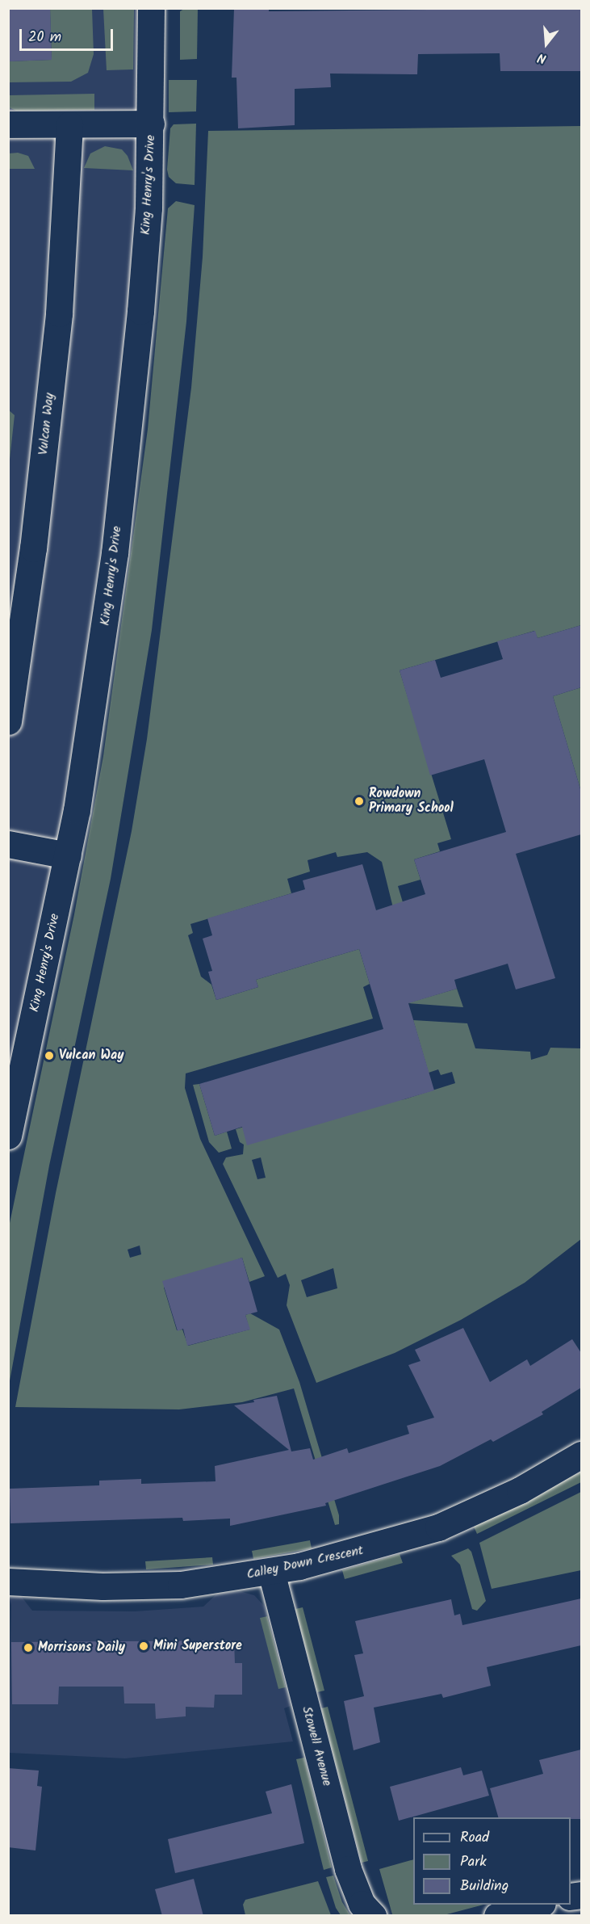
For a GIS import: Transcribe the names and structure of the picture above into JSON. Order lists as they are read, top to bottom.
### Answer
{
  "streets": {
    "street": [
      "King Henry's Drive",
      "Vulcan Way",
      "Calley Down Crescent",
      "Stowell Avenue"
    ]
  },
  "crossings": [
    ["Calley Down Crescent", "Stowell Avenue"]
  ],
  "places": [
    "Rowdown Primary School",
    "Vulcan Way",
    "Mini Superstore",
    "Morrisons Daily"
  ],
  "legend": ["Road", "Park", "Building"],
  "scale_bar": "20 m",
  "north": "bottom"
}
